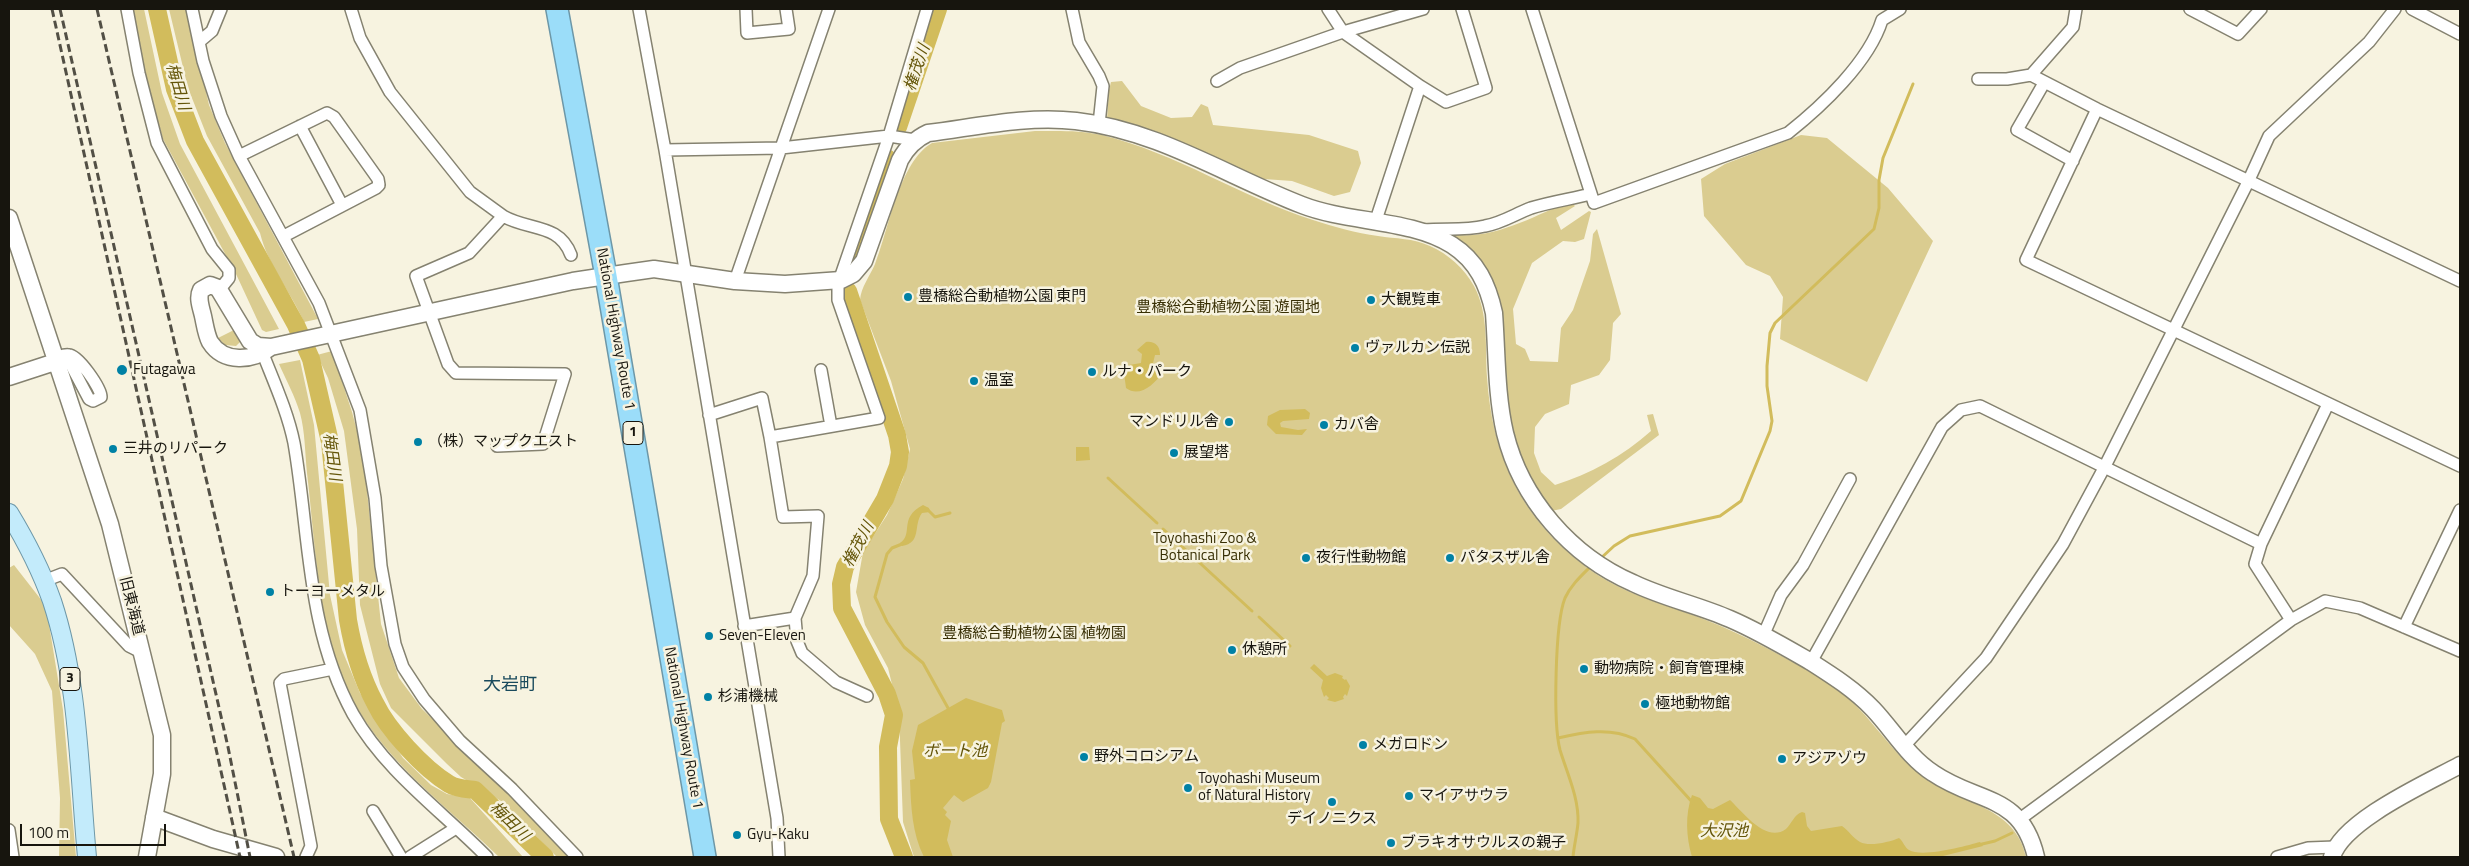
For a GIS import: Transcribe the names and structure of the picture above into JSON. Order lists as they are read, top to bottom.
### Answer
{
  "streets": {
    "highway": ["National Highway Route 1", "1"],
    "main road": ["3"],
    "street": ["旧東海道"]
  },
  "districts": ["大岩町"],
  "water": [
    "権茂川",
    "梅田川",
    "ボート池",
    "大沢池"
  ],
  "parks": ["豊橋総合動植物公園 遊園地", "Toyohashi Zoo & Botanical Park", "豊橋総合動植物公園 植物園"],
  "places": [
    "豊橋総合動植物公園 東門",
    "大観覧車",
    "ヴァルカン伝説",
    "Futagawa",
    "ルナ・パーク",
    "温室",
    "マンドリル舎",
    "カバ舎",
    "（株）マップクエスト",
    "三井のリパーク",
    "展望塔",
    "夜行性動物館",
    "パタスザル舎",
    "トーヨーメタル",
    "Seven-Eleven",
    "休憩所",
    "動物病院・飼育管理棟",
    "杉浦機械",
    "極地動物館",
    "メガロドン",
    "野外コロシアム",
    "アジアゾウ",
    "Toyohashi Museum of Natural History",
    "マイアサウラ",
    "デイノニクス",
    "Gyu-Kaku",
    "ブラキオサウルスの親子"
  ],
  "scale_bar": "100 m"
}
